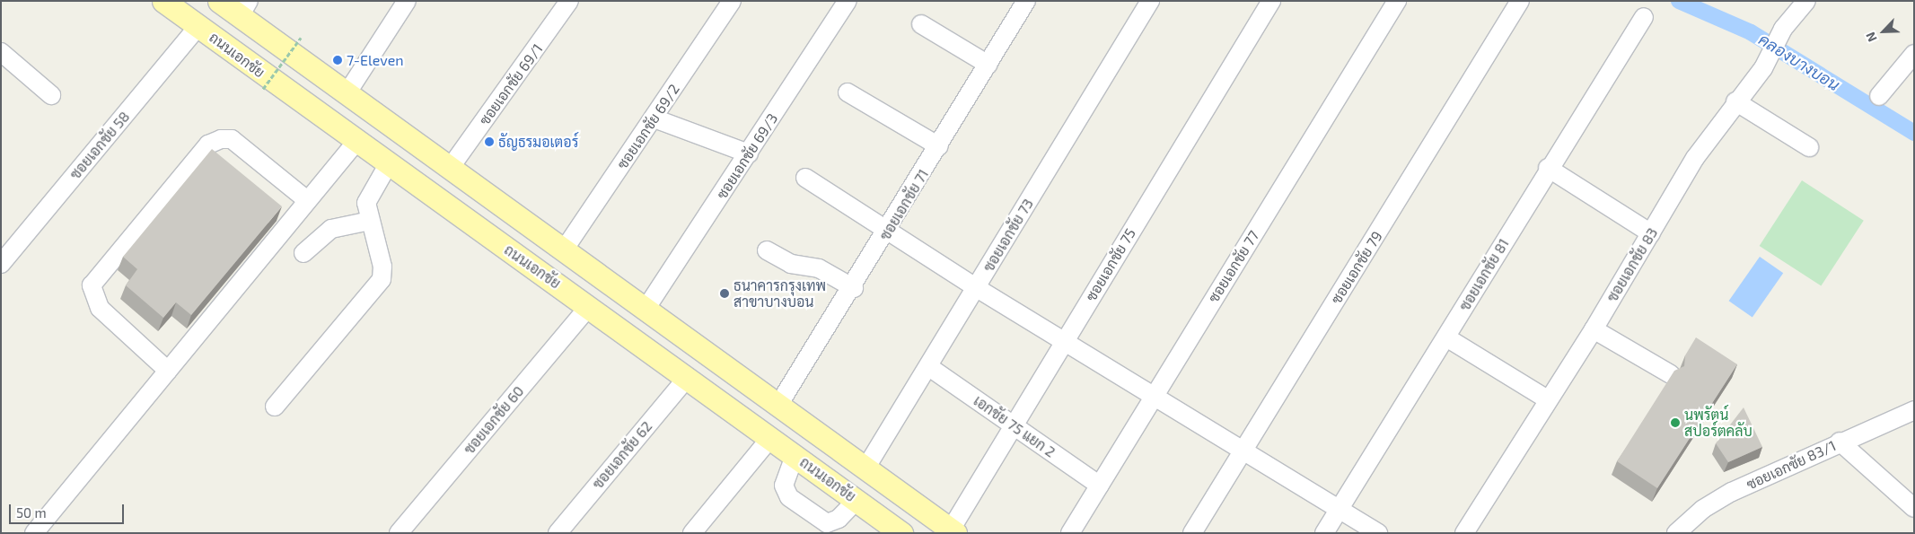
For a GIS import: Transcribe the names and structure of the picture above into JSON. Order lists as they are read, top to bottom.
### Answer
{
  "streets": {
    "main road": ["ถนนเอกชัย"],
    "street": [
      "ซอยเอกชัย 69/1",
      "ซอยเอกชัย 69/2",
      "ซอยเอกชัย 58",
      "ซอยเอกชัย 69/3",
      "ซอยเอกชัย 71",
      "ซอยเอกชัย 73",
      "ซอยเอกชัย 75",
      "ซอยเอกชัย 83",
      "ซอยเอกชัย 77",
      "ซอยเอกชัย 79",
      "ซอยเอกชัย 81",
      "ซอยเอกชัย 60",
      "เอกชัย 75 แยก 2",
      "ซอยเอกชัย 62",
      "ซอยเอกชัย 83/1"
    ]
  },
  "crossings": [
    ["ถนนเอกชัย", "ซอยเอกชัย 69/1"],
    ["ถนนเอกชัย", "ซอยเอกชัย 69/2"],
    ["ถนนเอกชัย", "ซอยเอกชัย 58"],
    ["ถนนเอกชัย", "ซอยเอกชัย 69/3"],
    ["ถนนเอกชัย", "ซอยเอกชัย 71"],
    ["ถนนเอกชัย", "ซอยเอกชัย 73"],
    ["ถนนเอกชัย", "ซอยเอกชัย 75"],
    ["ถนนเอกชัย", "ซอยเอกชัย 60"],
    ["ถนนเอกชัย", "ซอยเอกชัย 62"],
    ["ซอยเอกชัย 73", "เอกชัย 75 แยก 2"],
    ["ซอยเอกชัย 75", "เอกชัย 75 แยก 2"],
    ["ซอยเอกชัย 77", "เอกชัย 75 แยก 2"]
  ],
  "water": ["คลองบางบอน"],
  "places": [
    "7-Eleven",
    "ธัญธรมอเตอร์",
    "ธนาคารกรุงเทพ สาขาบางบอน",
    "นพรัตน์ สปอร์ตคลับ"
  ],
  "scale_bar": "50 m",
  "north": "bottom left"
}
